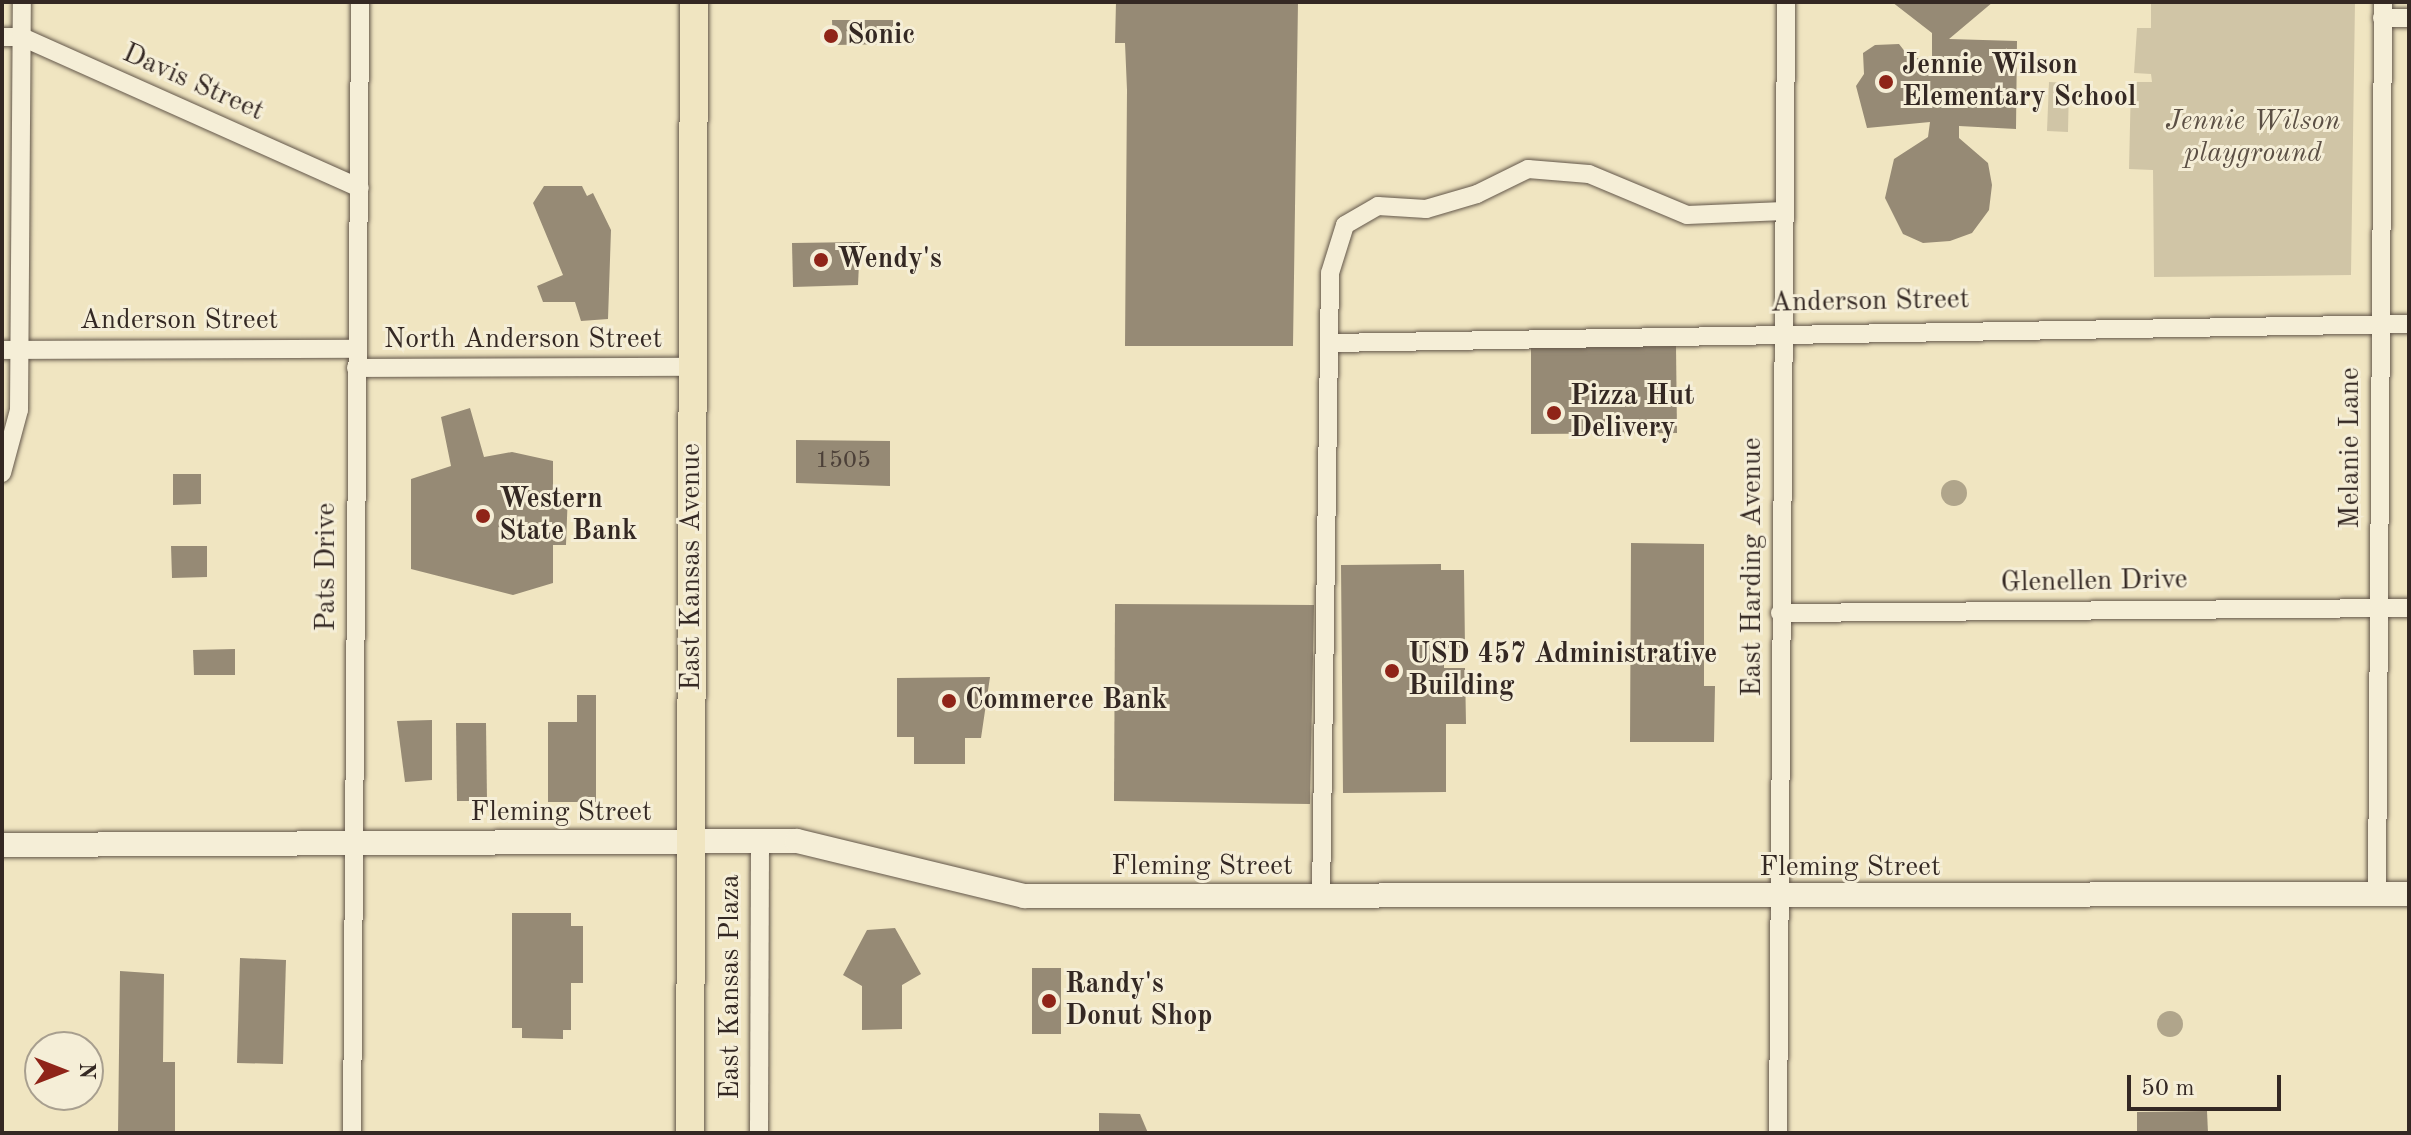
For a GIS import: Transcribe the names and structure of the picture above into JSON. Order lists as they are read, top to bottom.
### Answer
{
  "streets": {
    "main road": ["East Kansas Avenue"],
    "street": [
      "Davis Street",
      "Anderson Street",
      "North Anderson Street",
      "Melanie Lane",
      "Pats Drive",
      "East Harding Avenue",
      "Glenellen Drive",
      "Fleming Street",
      "East Kansas Plaza"
    ]
  },
  "crossings": [
    ["Davis Street", "Pats Drive"],
    ["Anderson Street", "North Anderson Street"],
    ["Anderson Street", "Melanie Lane"],
    ["Anderson Street", "Pats Drive"],
    ["Anderson Street", "East Harding Avenue"],
    ["North Anderson Street", "Pats Drive"],
    ["North Anderson Street", "East Kansas Avenue"],
    ["Melanie Lane", "Glenellen Drive"],
    ["Melanie Lane", "Fleming Street"],
    ["Pats Drive", "Fleming Street"],
    ["East Kansas Avenue", "Fleming Street"],
    ["East Harding Avenue", "Glenellen Drive"],
    ["East Harding Avenue", "Fleming Street"],
    ["Fleming Street", "East Kansas Plaza"]
  ],
  "parks": ["Jennie Wilson playground"],
  "places": [
    "Sonic",
    "Jennie Wilson Elementary School",
    "Wendy's",
    "Pizza Hut Delivery",
    "Western State Bank",
    "USD 457 Administrative Building",
    "Commerce Bank",
    "Randy's Donut Shop"
  ],
  "house_numbers": ["1505"],
  "scale_bar": "50 m",
  "north": "right"
}
